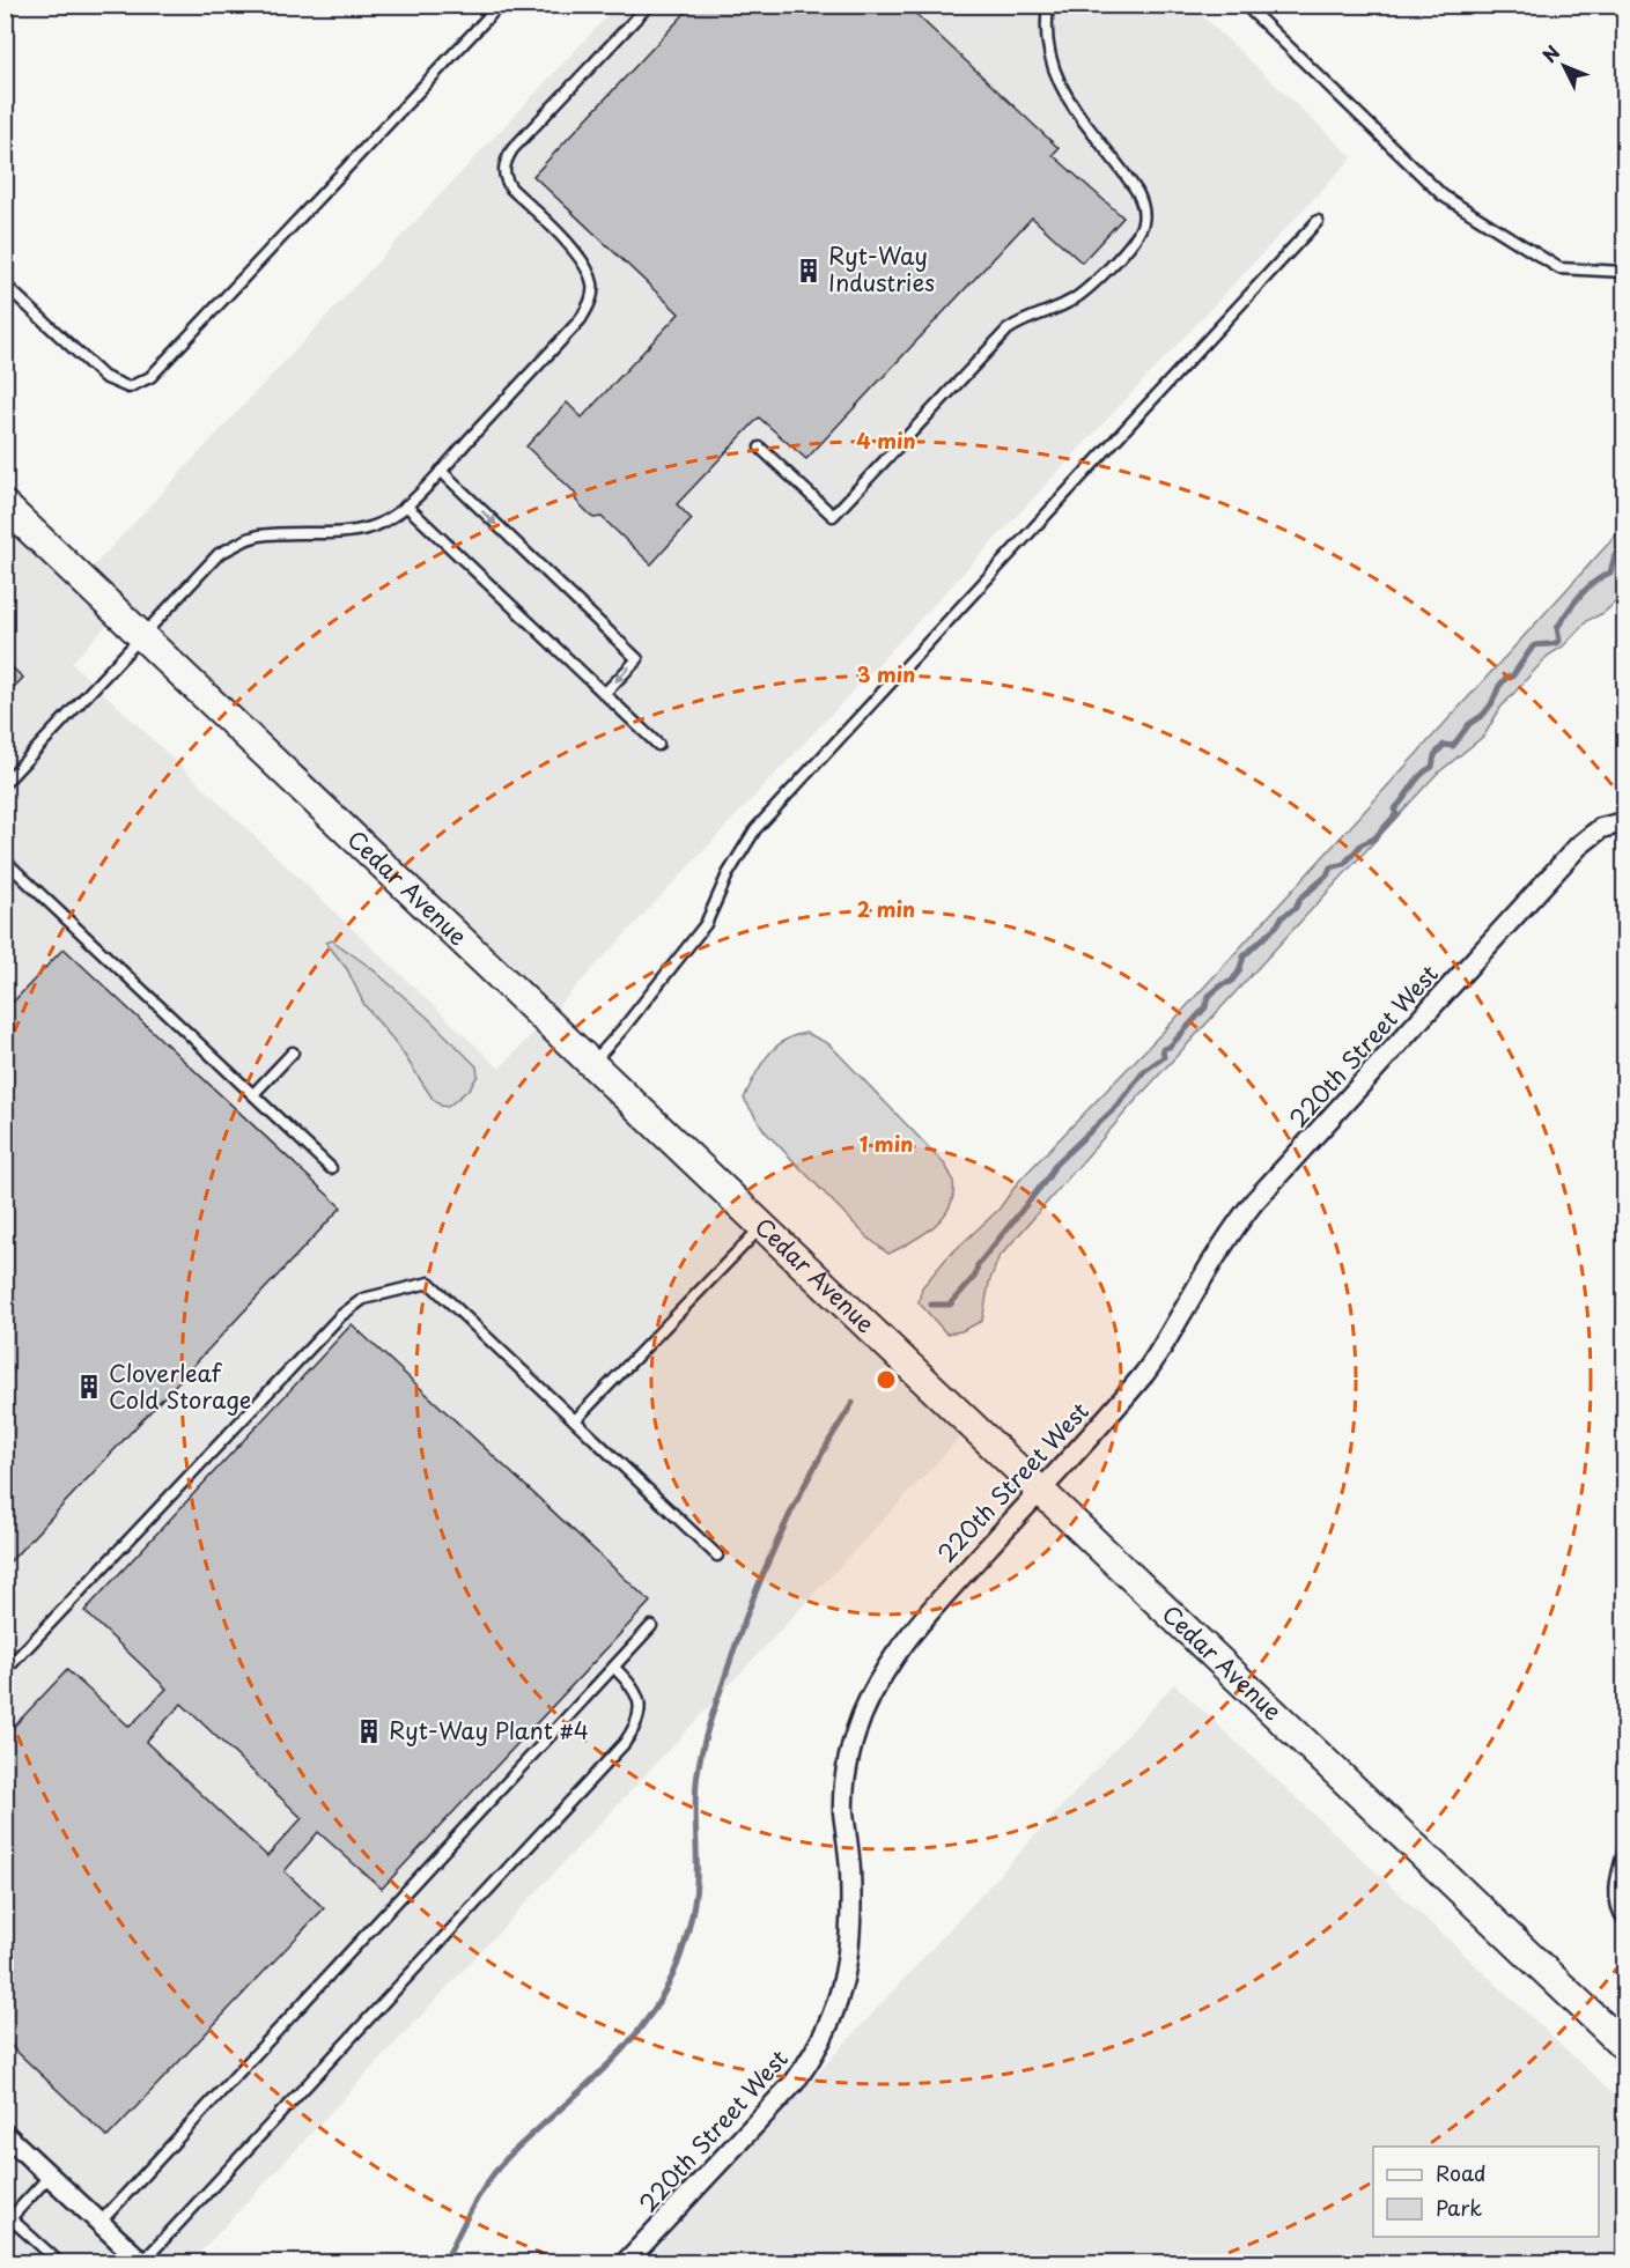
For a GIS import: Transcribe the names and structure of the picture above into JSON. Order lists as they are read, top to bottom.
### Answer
{
  "streets": {
    "main road": ["Cedar Avenue"],
    "street": ["220th Street West"]
  },
  "crossings": [
    ["Cedar Avenue", "220th Street West"]
  ],
  "places": {
    "building": ["Ryt-Way Industries", "Cloverleaf Cold Storage", "Ryt-Way Plant #4"]
  },
  "legend": ["Road", "Park"],
  "north": "top left",
  "rings": [
    "4 min",
    "3 min",
    "2 min",
    "1 min"
  ]
}
